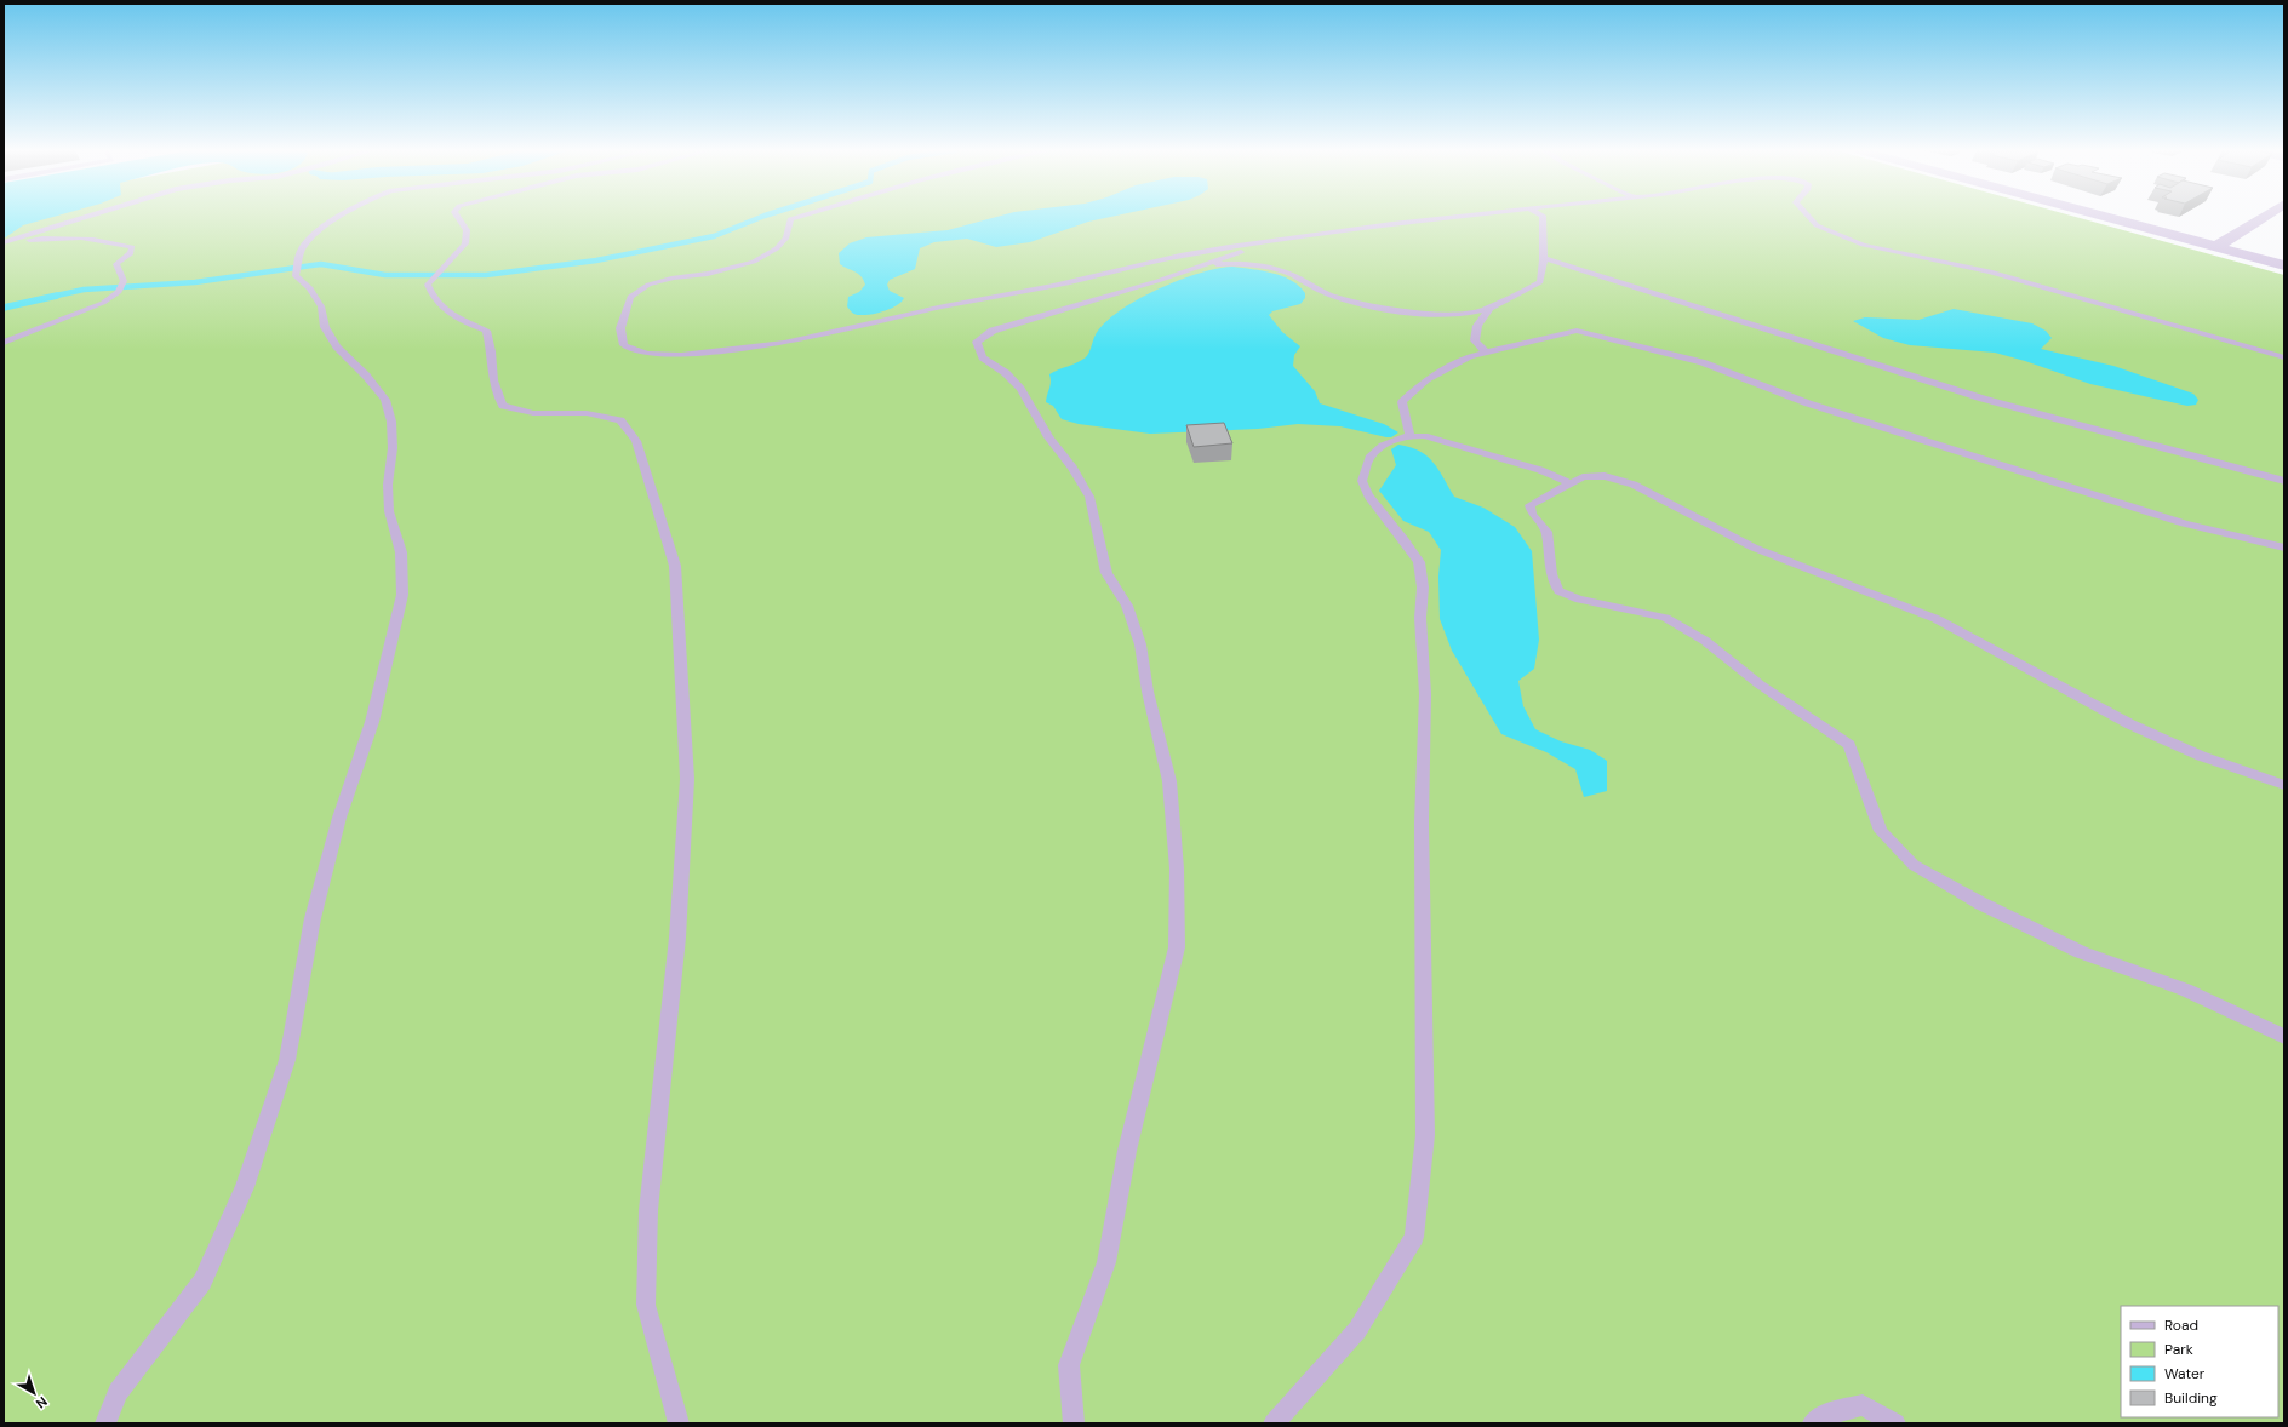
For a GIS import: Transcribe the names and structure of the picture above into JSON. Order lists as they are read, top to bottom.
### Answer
{
  "legend": [
    "Road",
    "Park",
    "Water",
    "Building"
  ],
  "north": "bottom right"
}
